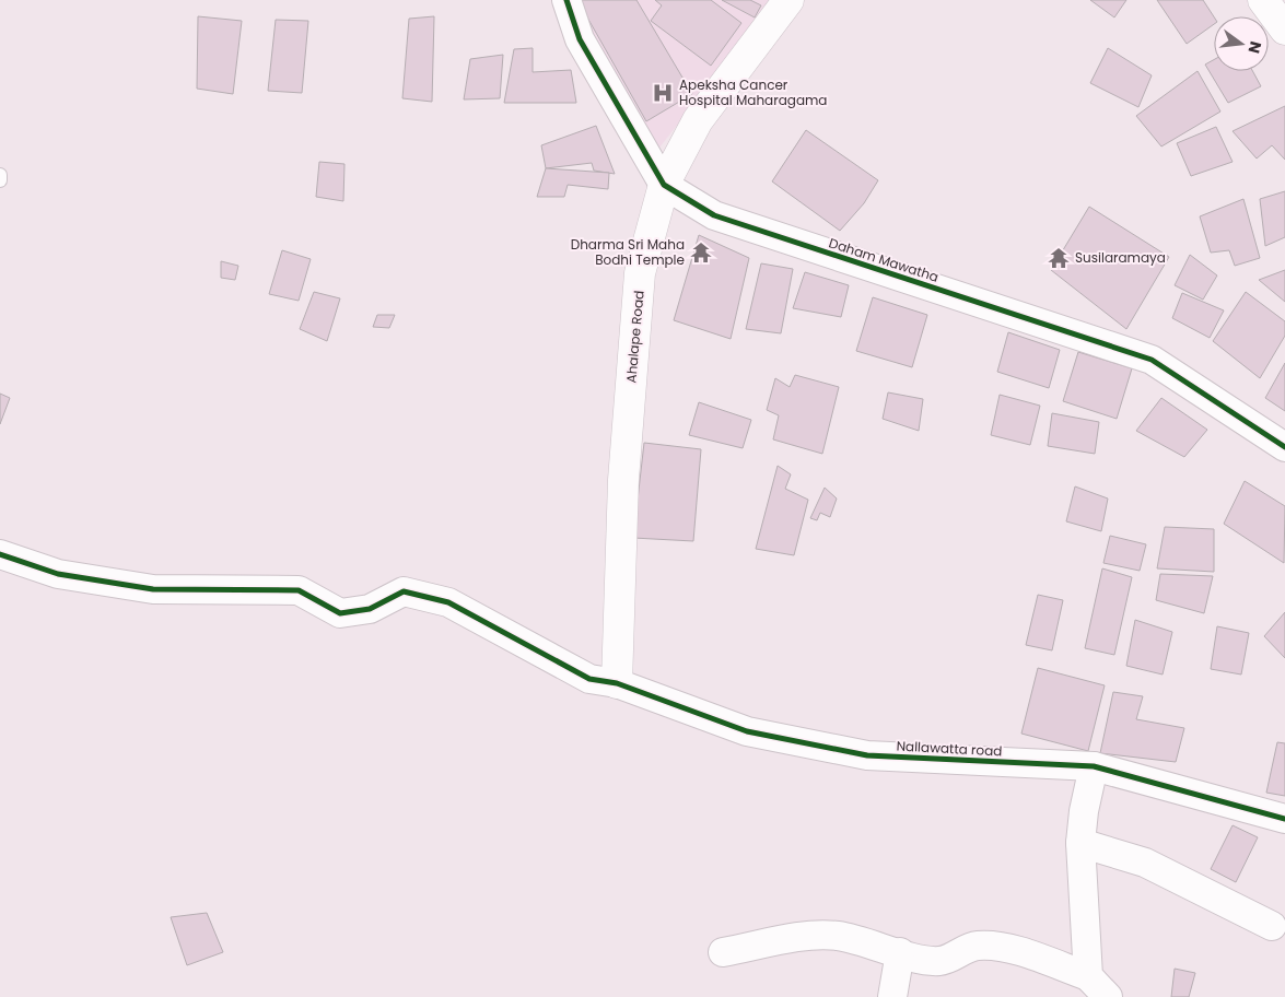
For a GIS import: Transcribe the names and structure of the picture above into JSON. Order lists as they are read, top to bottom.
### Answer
{
  "streets": {
    "street": ["Daham Mawatha", "Ahalape Road", "Nallawatta road"]
  },
  "crossings": [
    ["Daham Mawatha", "Ahalape Road"],
    ["Ahalape Road", "Nallawatta road"]
  ],
  "places": {
    "hospital": ["Apeksha Cancer Hospital Maharagama"],
    "temple": ["Dharma Sri Maha Bodhi Temple", "Susilaramaya"]
  },
  "north": "right"
}
